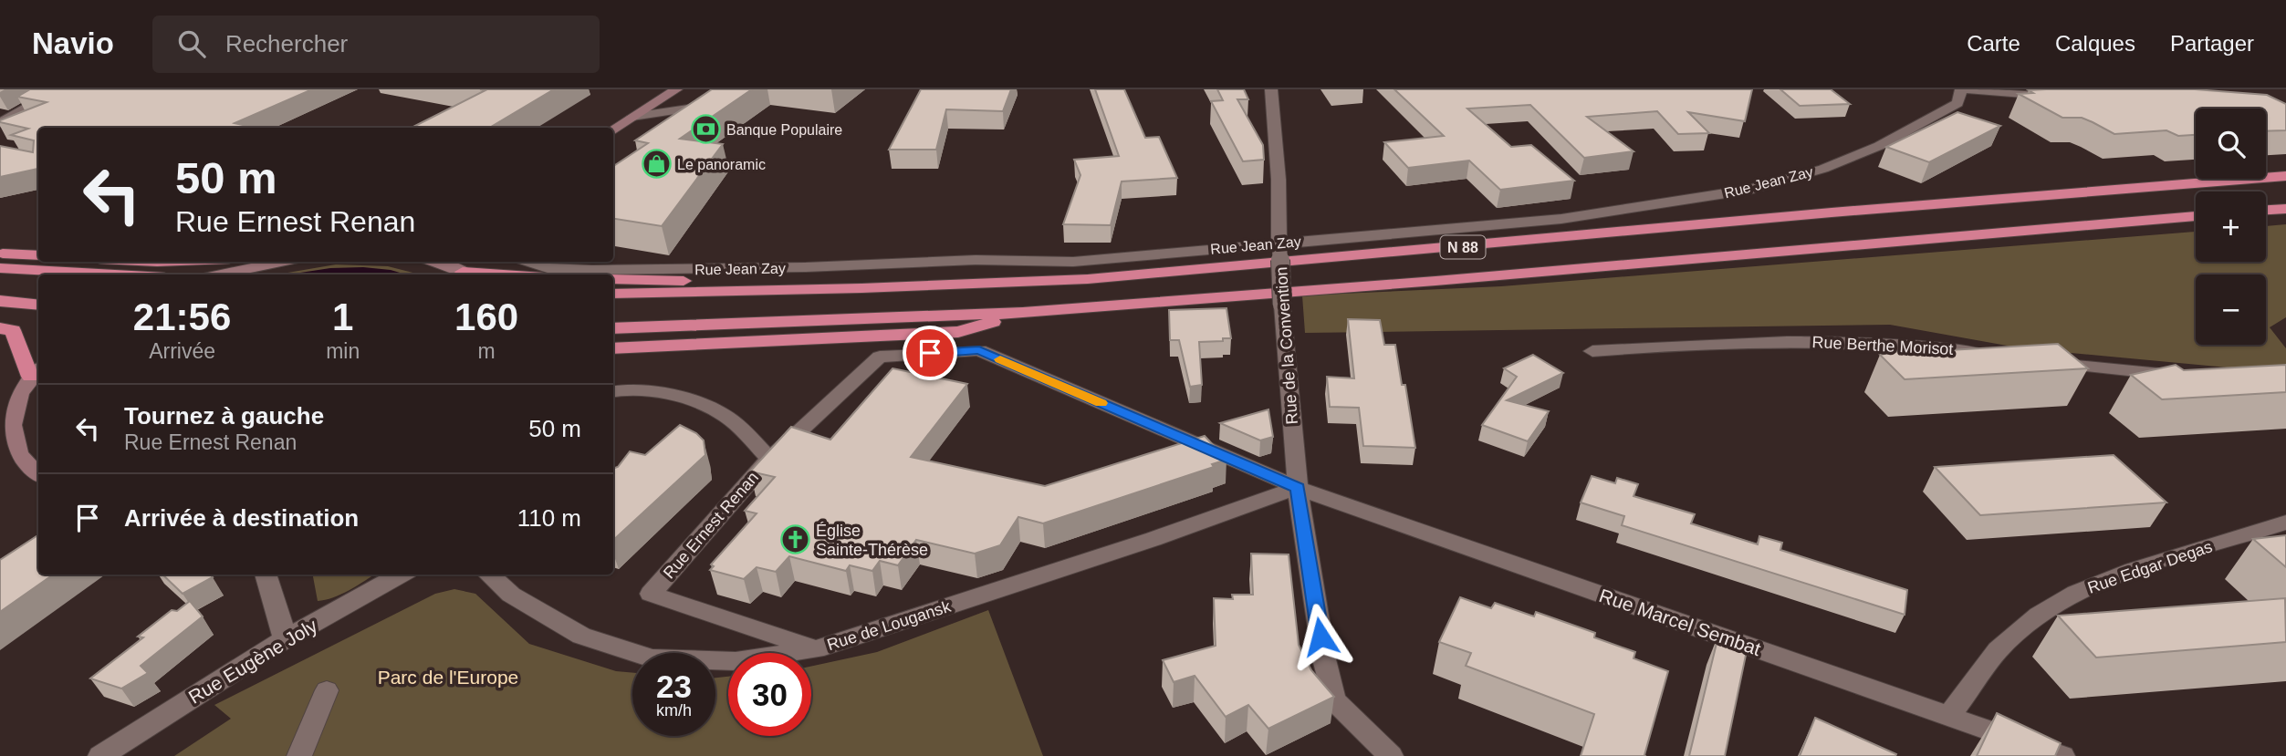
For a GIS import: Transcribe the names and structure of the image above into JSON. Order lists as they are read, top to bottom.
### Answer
{
  "streets": {
    "highway": ["N 88"],
    "street": [
      "Rue Jean Zay",
      "Rue de la Convention",
      "Rue Berthe Morisot",
      "Rue Ernest Renan",
      "Rue Edgar Degas",
      "Rue Marcel Sembat",
      "Rue de Lougansk",
      "Rue Eugène Joly"
    ]
  },
  "crossings": [
    ["Rue Jean Zay", "Rue de la Convention"],
    ["Rue de la Convention", "Rue Ernest Renan"],
    ["Rue de la Convention", "Rue Marcel Sembat"],
    ["Rue de la Convention", "Rue de Lougansk"],
    ["Rue Ernest Renan", "Rue Marcel Sembat"],
    ["Rue Ernest Renan", "Rue de Lougansk"],
    ["Rue Edgar Degas", "Rue Marcel Sembat"],
    ["Rue Marcel Sembat", "Rue de Lougansk"]
  ],
  "parks": ["Parc de l'Europe"],
  "places": {
    "bank": ["Banque Populaire"],
    "shop": ["Le panoramic"],
    "church": ["Église Sainte-Thérèse"]
  },
  "page": {
    "header": "Navio",
    "search": "Rechercher",
    "nav": ["Carte", "Calques", "Partager"],
    "map_buttons": ["+", "−"],
    "turn": ["50 m", "Rue Ernest Renan"],
    "eta": [
      "21:56",
      "Arrivée",
      "1",
      "min",
      "160",
      "m"
    ],
    "list": [
      {
        "name": "Tournez à gauche",
        "note": "Rue Ernest Renan",
        "value": "50 m"
      },
      {
        "name": "Arrivée à destination",
        "value": "110 m"
      }
    ],
    "speed": "23 km/h",
    "limit": "30"
  }
}
